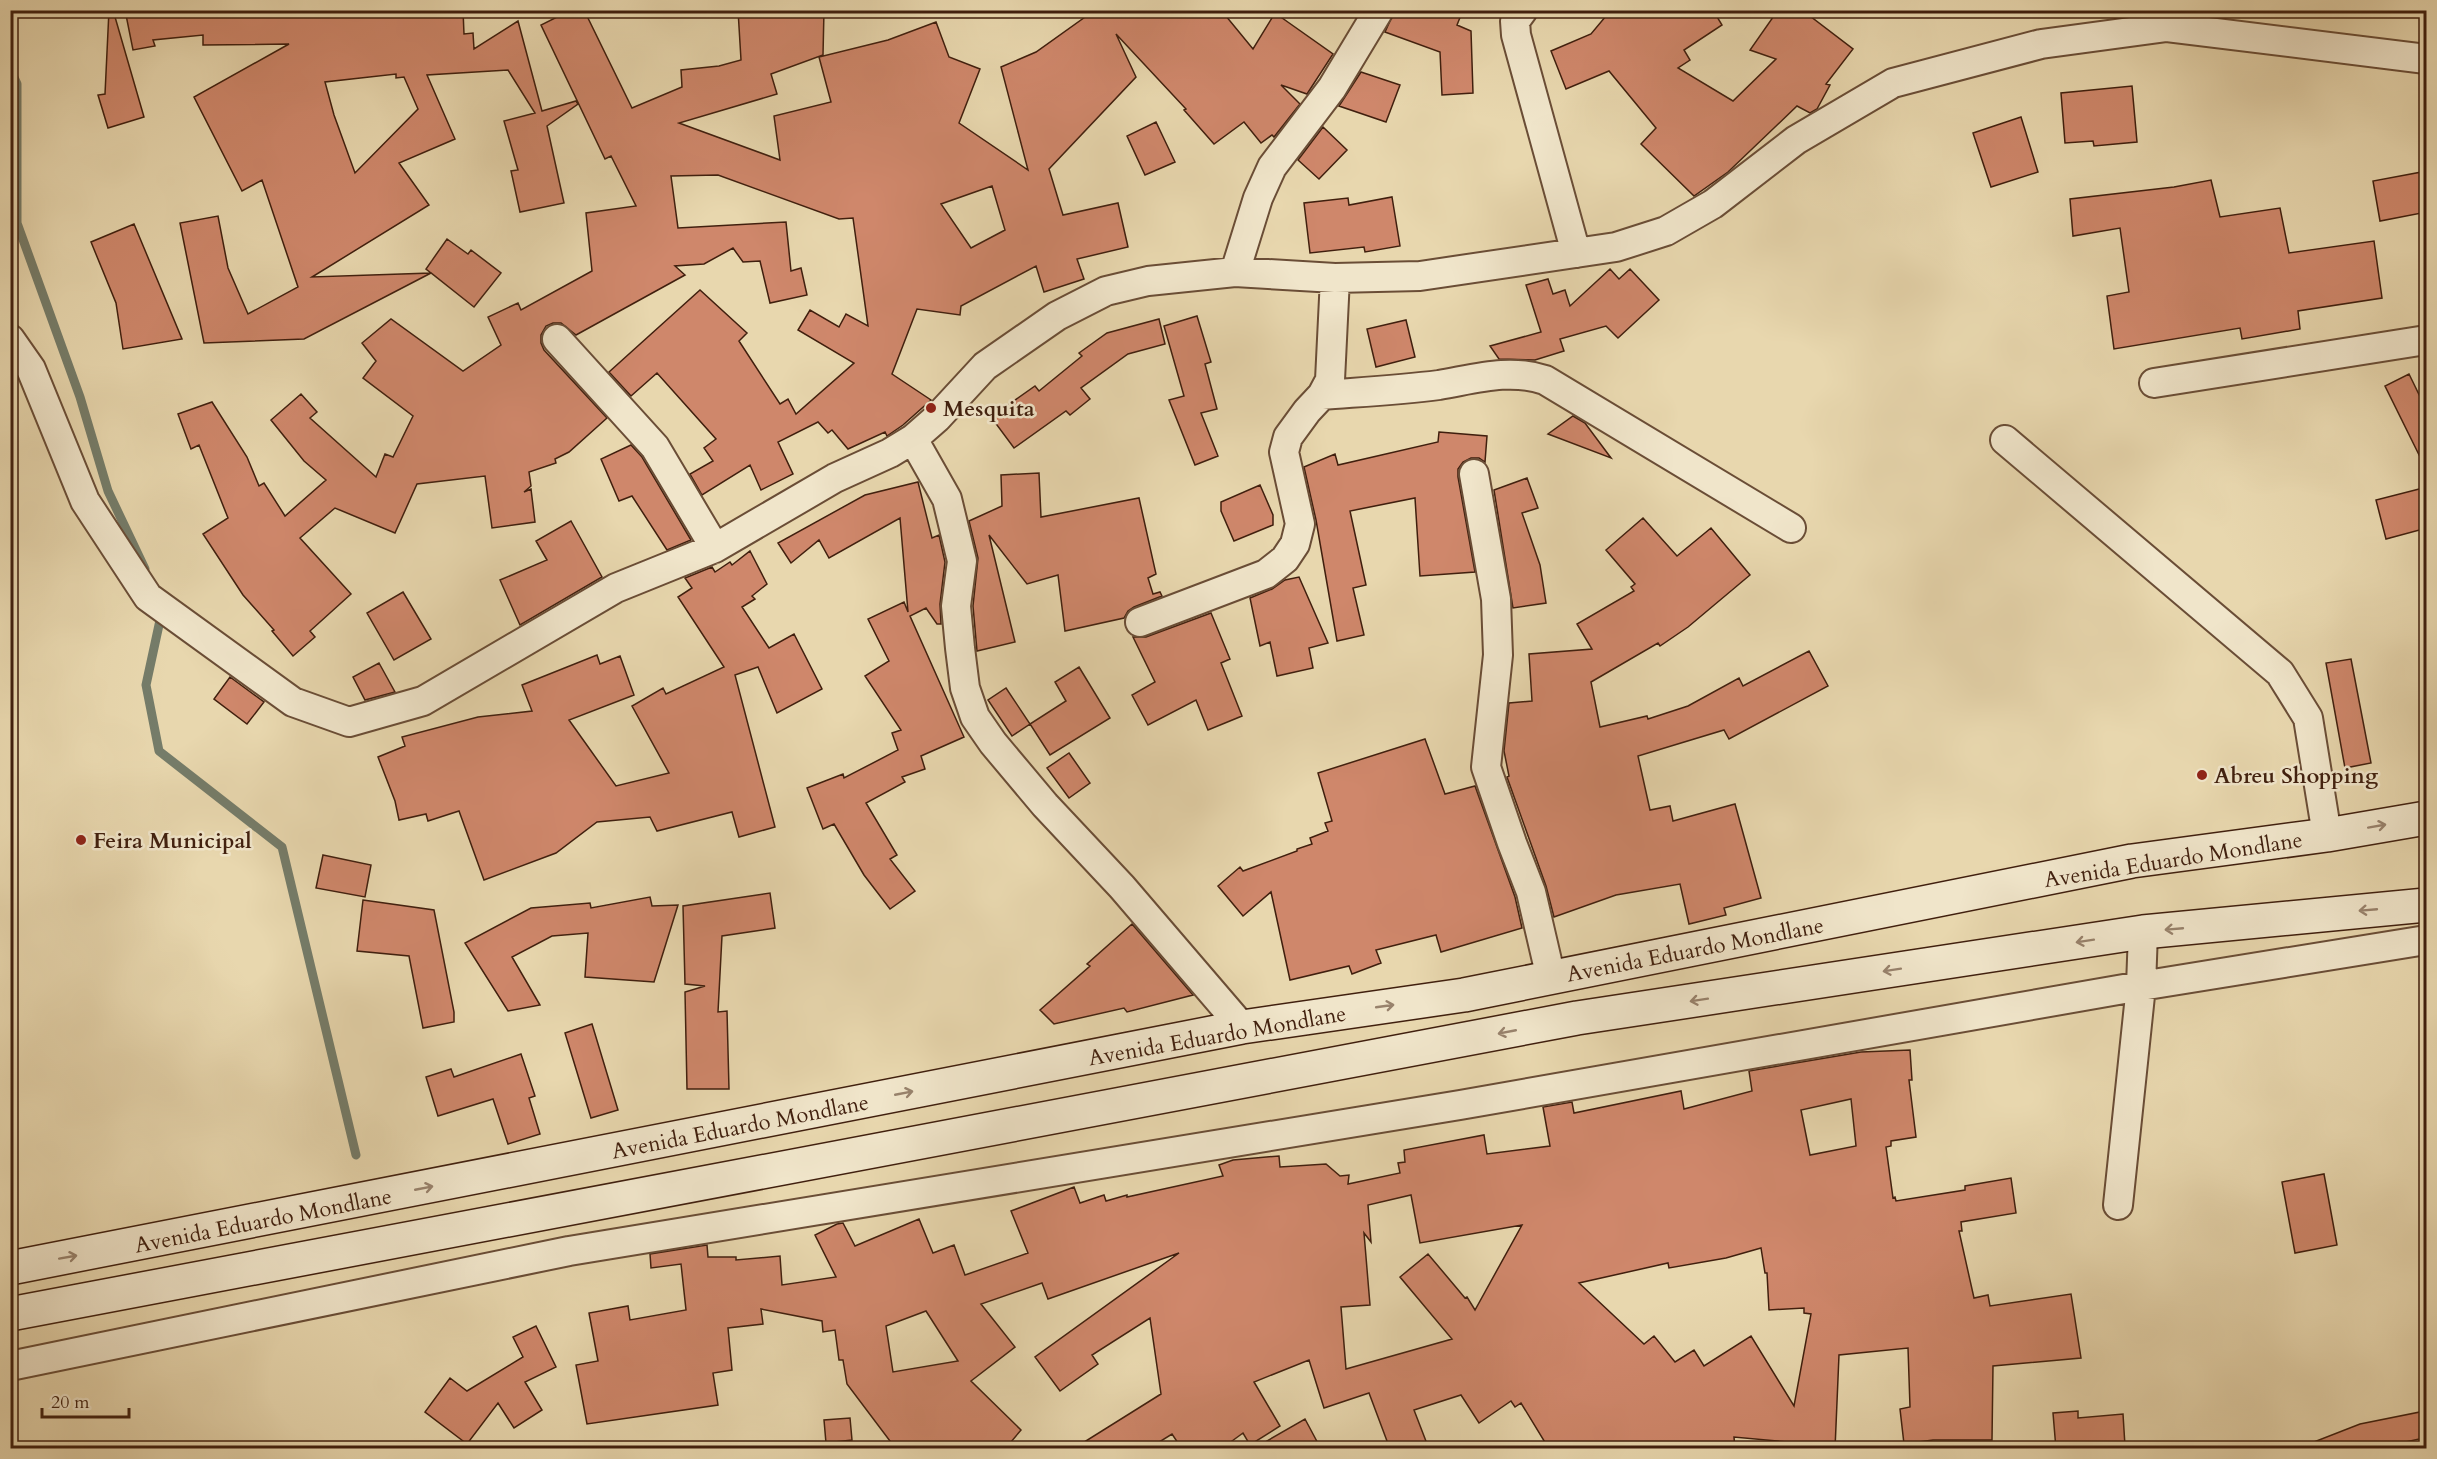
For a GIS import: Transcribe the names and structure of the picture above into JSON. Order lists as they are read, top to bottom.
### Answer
{
  "streets": {
    "main road": ["Avenida Eduardo Mondlane"]
  },
  "places": ["Mesquita", "Abreu Shopping", "Feira Municipal"],
  "scale_bar": "20 m"
}
